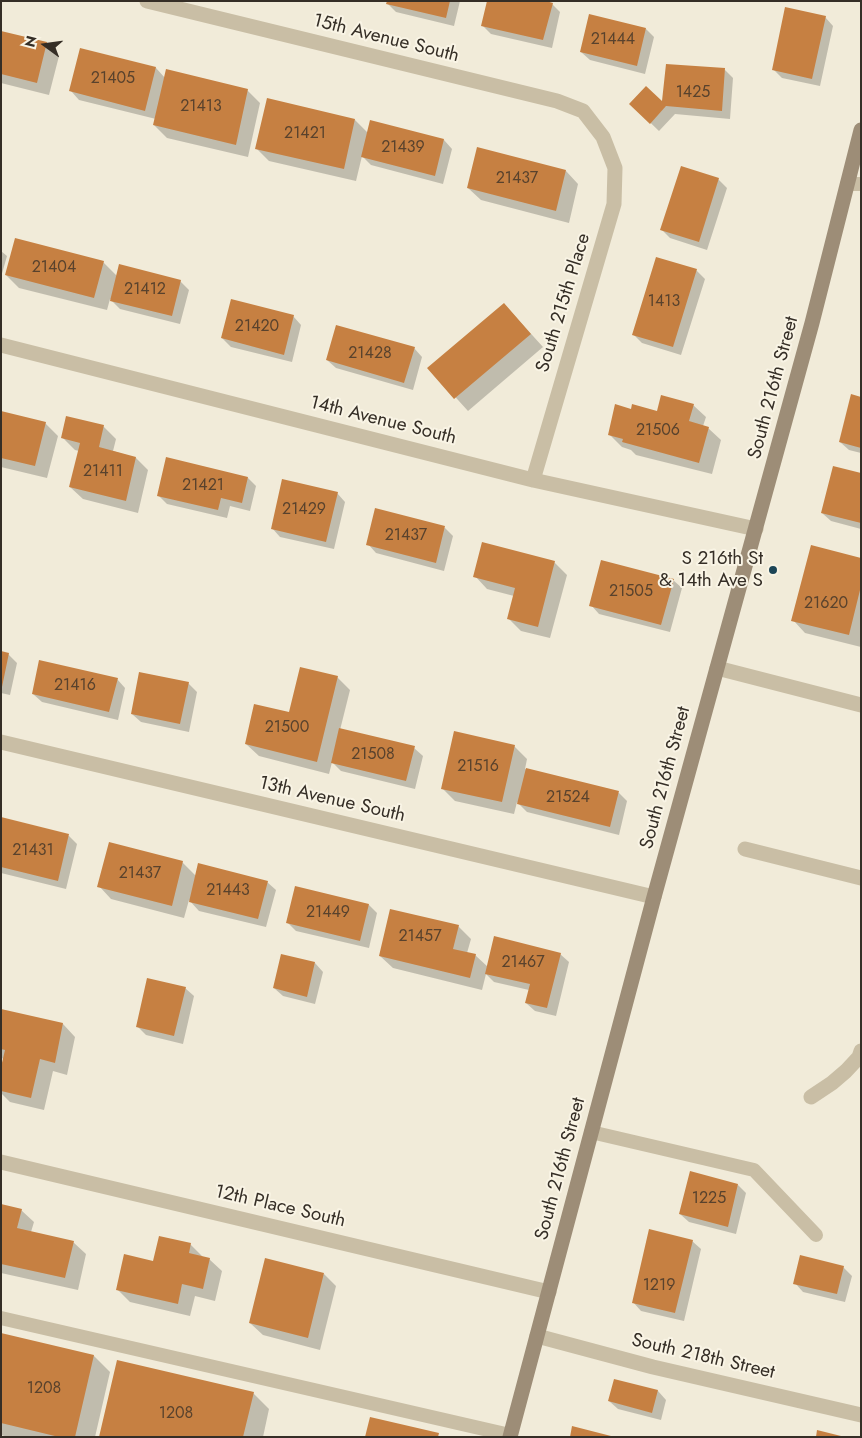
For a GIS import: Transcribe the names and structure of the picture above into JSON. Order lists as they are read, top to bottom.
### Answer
{
  "streets": {
    "main road": ["South 216th Street"],
    "street": [
      "15th Avenue South",
      "South 215th Place",
      "14th Avenue South",
      "13th Avenue South",
      "12th Place South",
      "South 218th Street"
    ]
  },
  "crossings": [
    ["15th Avenue South", "South 215th Place"],
    ["South 215th Place", "14th Avenue South"],
    ["South 216th Street", "14th Avenue South"],
    ["South 216th Street", "13th Avenue South"],
    ["South 216th Street", "12th Place South"],
    ["South 216th Street", "South 218th Street"]
  ],
  "places": ["S 216th St & 14th Ave S"],
  "house_numbers": [
    "21444",
    "21405",
    "1425",
    "21413",
    "21421",
    "21439",
    "21437",
    "21404",
    "21412",
    "1413",
    "21420",
    "21428",
    "21506",
    "21411",
    "21421",
    "21429",
    "21437",
    "21505",
    "21620",
    "21416",
    "21500",
    "21508",
    "21516",
    "21524",
    "21431",
    "21437",
    "21443",
    "21449",
    "21457",
    "21467",
    "1225",
    "1219",
    "1208",
    "1208"
  ],
  "north": "left"
}
